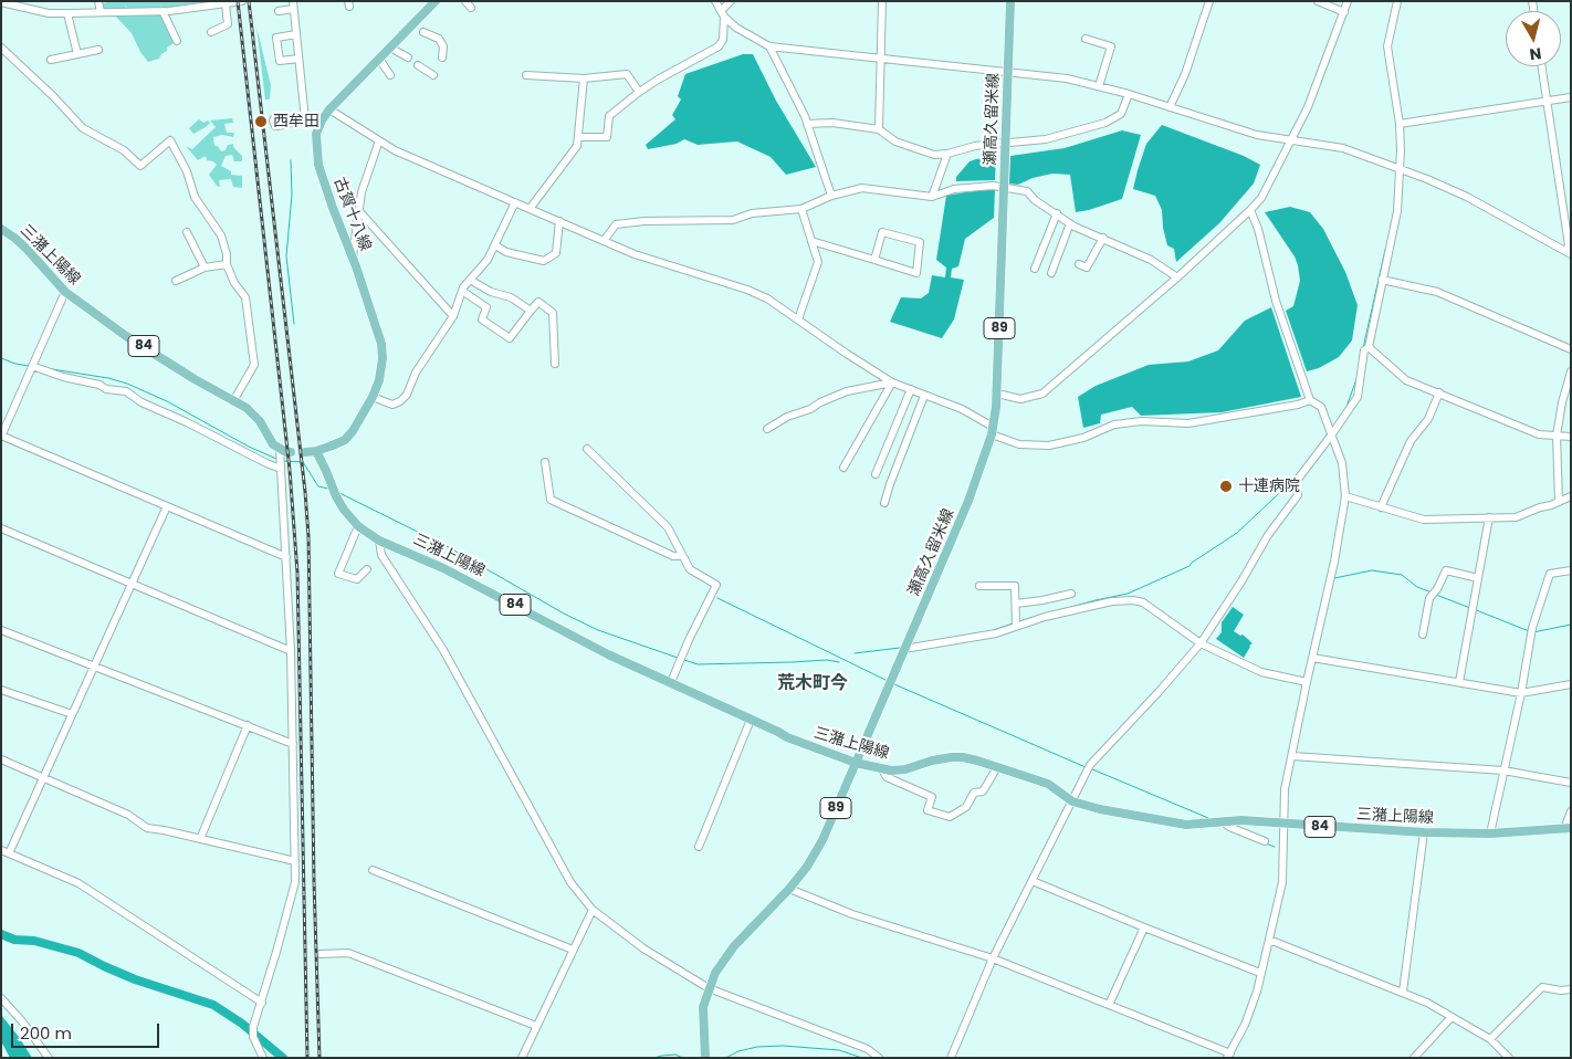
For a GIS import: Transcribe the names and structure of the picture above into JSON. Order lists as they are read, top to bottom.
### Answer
{
  "streets": {
    "main road": [
      "瀬高久留米線",
      "古賀十八線",
      "三潴上陽線",
      "89",
      "84"
    ]
  },
  "crossings": [
    ["瀬高久留米線", "三潴上陽線"],
    ["古賀十八線", "三潴上陽線"]
  ],
  "districts": ["荒木町今"],
  "places": ["西牟田", "十連病院"],
  "scale_bar": "200 m",
  "north": "bottom"
}
